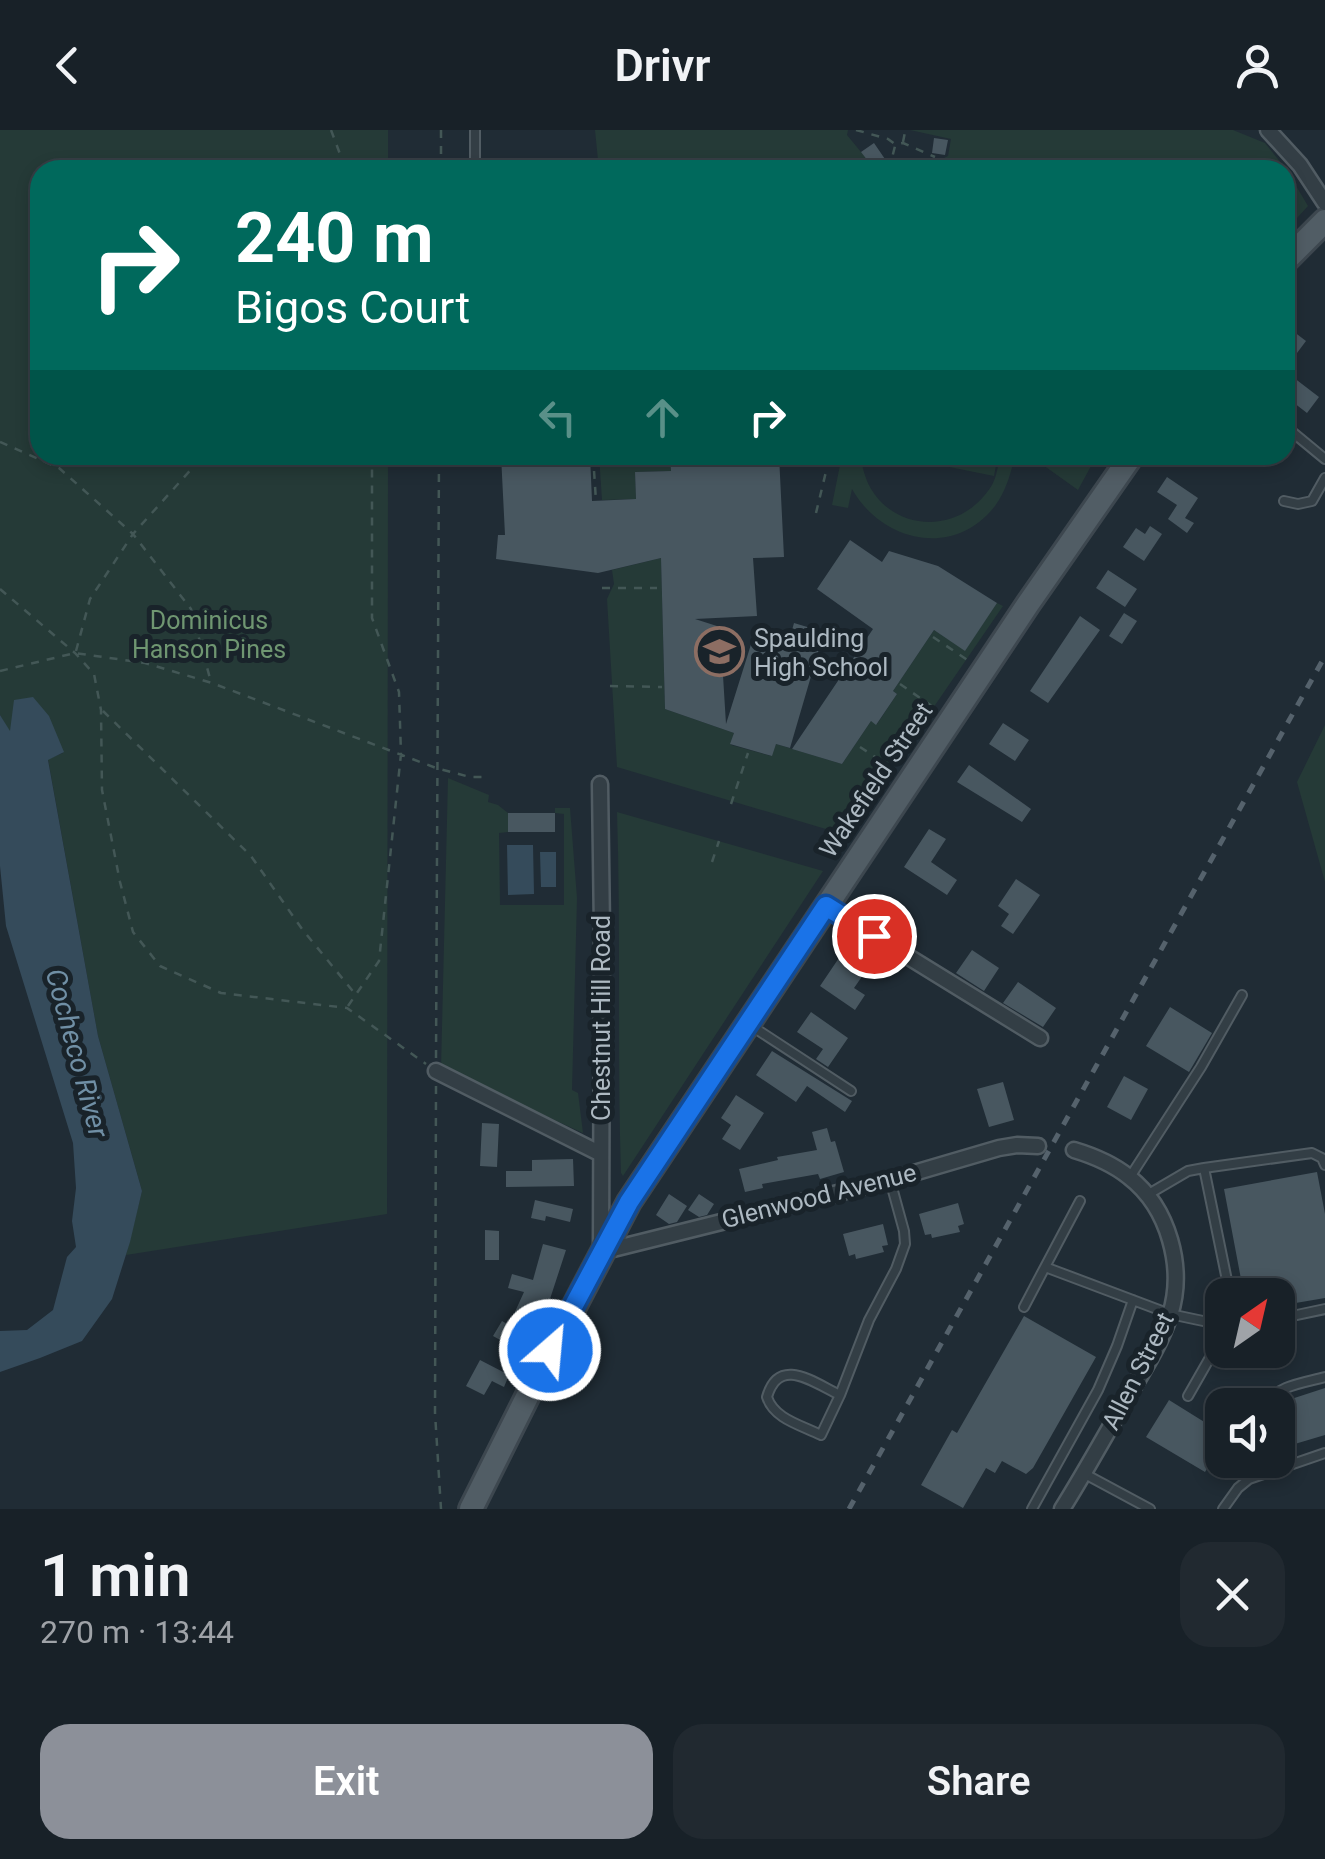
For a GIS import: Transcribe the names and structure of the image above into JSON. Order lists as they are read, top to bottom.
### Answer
{
  "streets": {
    "main road": ["Wakefield Street"],
    "street": ["Chestnut Hill Road", "Glenwood Avenue", "Allen Street"]
  },
  "crossings": [
    ["Wakefield Street", "Chestnut Hill Road"],
    ["Wakefield Street", "Glenwood Avenue"],
    ["Chestnut Hill Road", "Glenwood Avenue"]
  ],
  "water": ["Cocheco River"],
  "parks": ["Dominicus Hanson Pines"],
  "places": {
    "school or university": ["Spaulding High School"]
  },
  "north": "top right",
  "page": {
    "header": "Drivr",
    "turn": ["240 m", "Bigos Court"],
    "heading": ["1 min", "270 m · 13:44"],
    "buttons": ["Exit", "Share"]
  }
}
